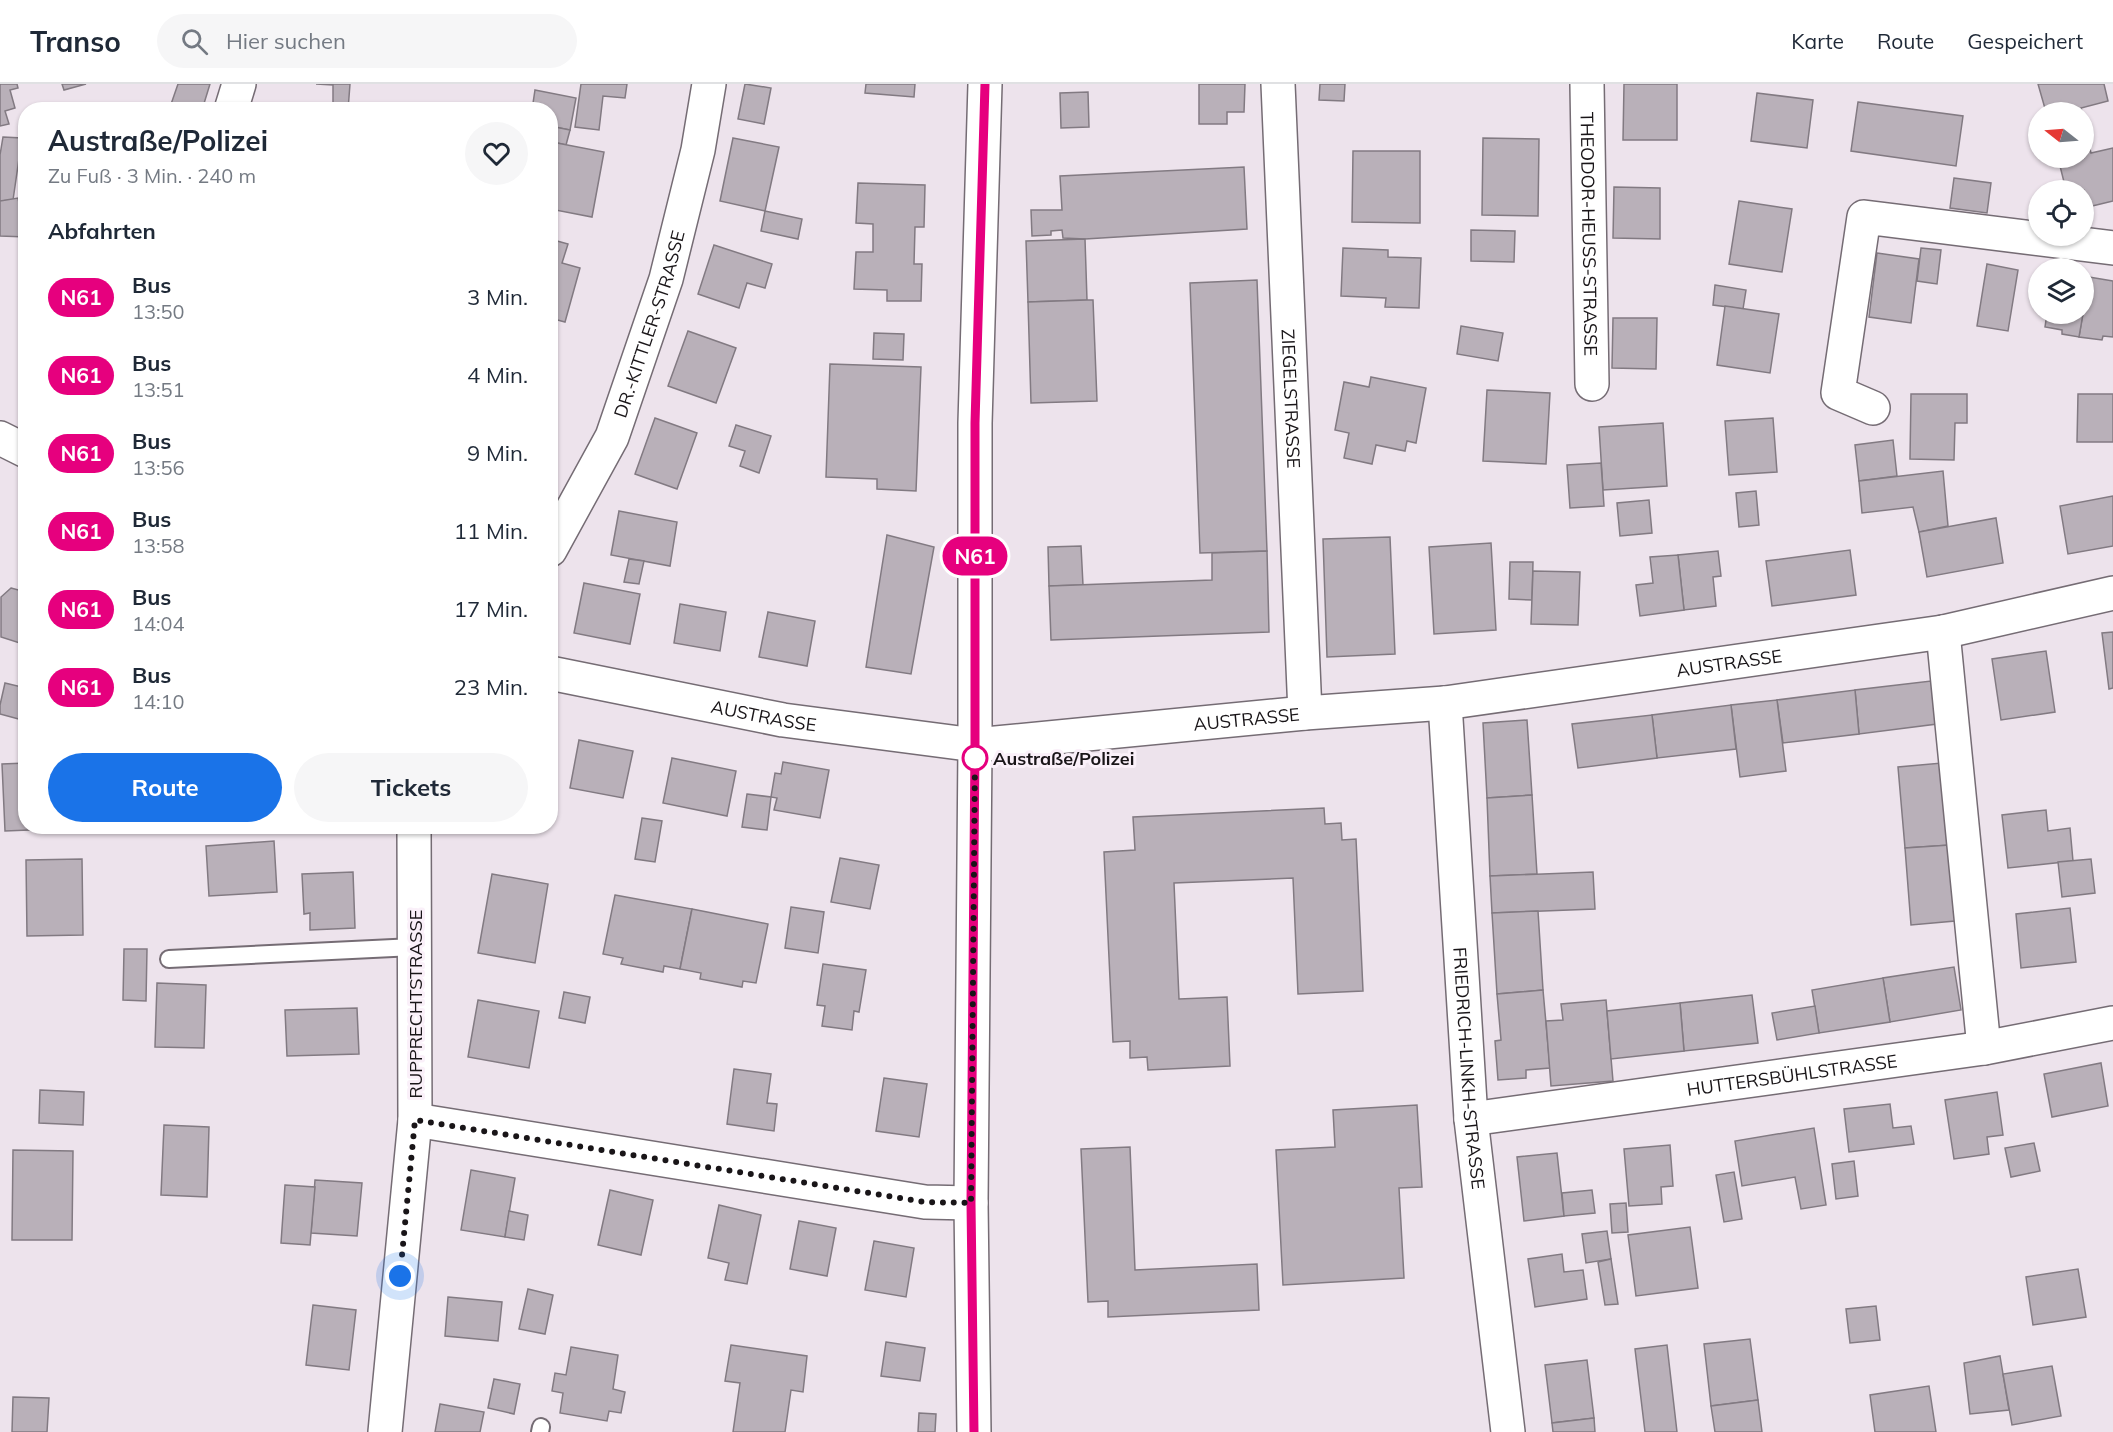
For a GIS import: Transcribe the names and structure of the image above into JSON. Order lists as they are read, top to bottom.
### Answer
{
  "streets": {
    "street": [
      "THEODOR-HEUSS-STRASSE",
      "DR.-KITTLER-STRASSE",
      "ZIEGELSTRASSE",
      "AUSTRASSE",
      "RUPPRECHTSTRASSE",
      "FRIEDRICH-LINKH-STRASSE",
      "HUTTERSBÜHLSTRASSE"
    ]
  },
  "crossings": [
    ["ZIEGELSTRASSE", "AUSTRASSE"],
    ["AUSTRASSE", "FRIEDRICH-LINKH-STRASSE"],
    ["FRIEDRICH-LINKH-STRASSE", "HUTTERSBÜHLSTRASSE"]
  ],
  "places": ["Austraße/Polizei"],
  "lines": ["bus line N61"],
  "north": "left",
  "page": {
    "header": "Transo",
    "search": "Hier suchen",
    "nav": ["Karte", "Route", "Gespeichert"],
    "on_map": "N61",
    "heading": [
      ["Austraße/Polizei", "Zu Fuß · 3 Min. · 240 m"],
      "Abfahrten"
    ],
    "list": [
      {
        "mark": "N61",
        "name": "Bus",
        "note": "13:50",
        "value": "3 Min."
      },
      {
        "mark": "N61",
        "name": "Bus",
        "note": "13:51",
        "value": "4 Min."
      },
      {
        "mark": "N61",
        "name": "Bus",
        "note": "13:56",
        "value": "9 Min."
      },
      {
        "mark": "N61",
        "name": "Bus",
        "note": "13:58",
        "value": "11 Min."
      },
      {
        "mark": "N61",
        "name": "Bus",
        "note": "14:04",
        "value": "17 Min."
      },
      {
        "mark": "N61",
        "name": "Bus",
        "note": "14:10",
        "value": "23 Min."
      }
    ],
    "buttons": ["Route", "Tickets"]
  }
}
